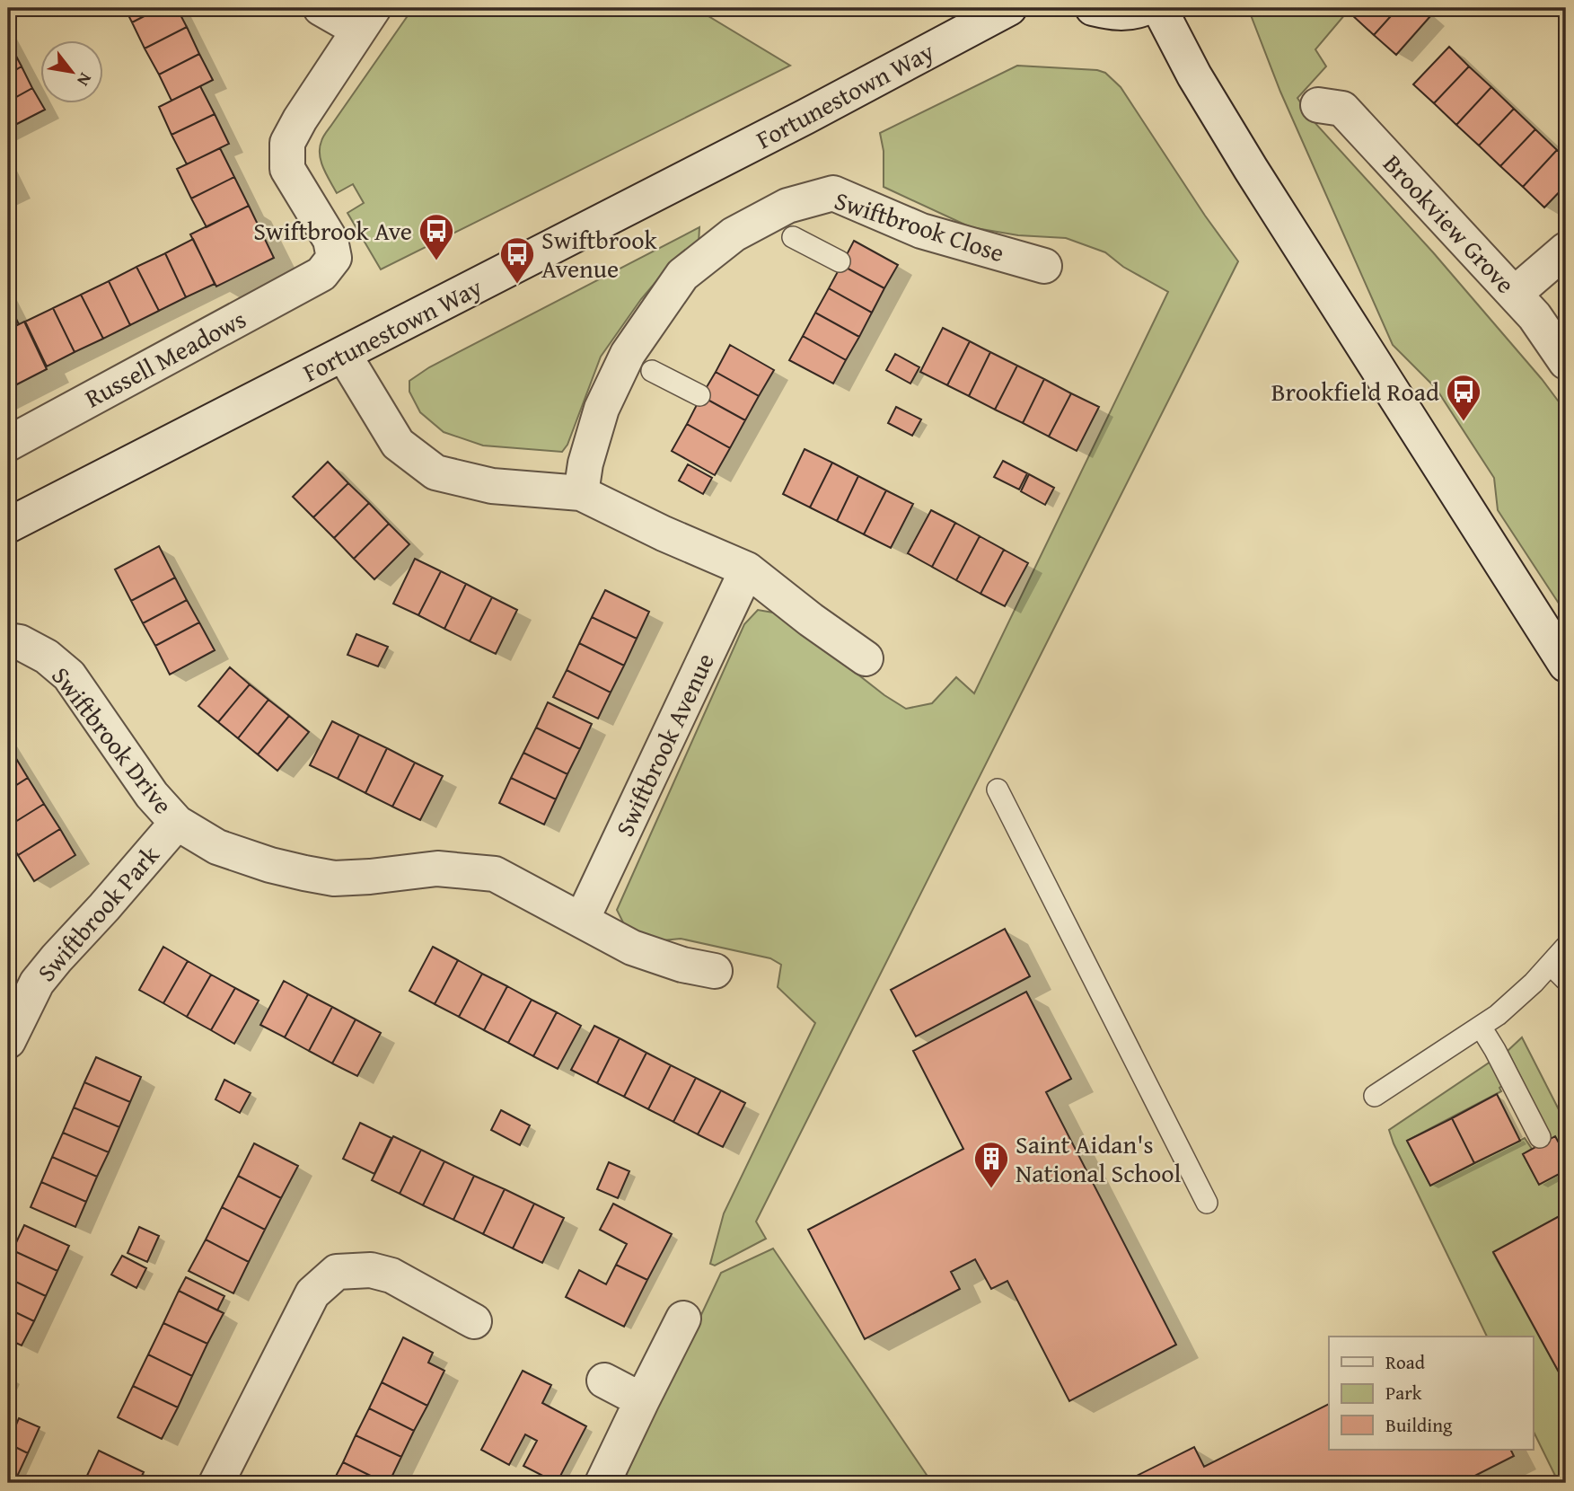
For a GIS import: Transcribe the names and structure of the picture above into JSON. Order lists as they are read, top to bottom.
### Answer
{
  "streets": {
    "street": [
      "Fortunestown Way",
      "Brookview Grove",
      "Swiftbrook Close",
      "Russell Meadows",
      "Swiftbrook Drive",
      "Swiftbrook Avenue",
      "Swiftbrook Park"
    ]
  },
  "crossings": [
    ["Swiftbrook Drive", "Swiftbrook Avenue"],
    ["Swiftbrook Drive", "Swiftbrook Park"]
  ],
  "places": {
    "bus stop": ["Swiftbrook Ave", "Swiftbrook Avenue", "Brookfield Road"],
    "building": ["Saint Aidan's National School"]
  },
  "legend": ["Road", "Park", "Building"],
  "north": "bottom right"
}
